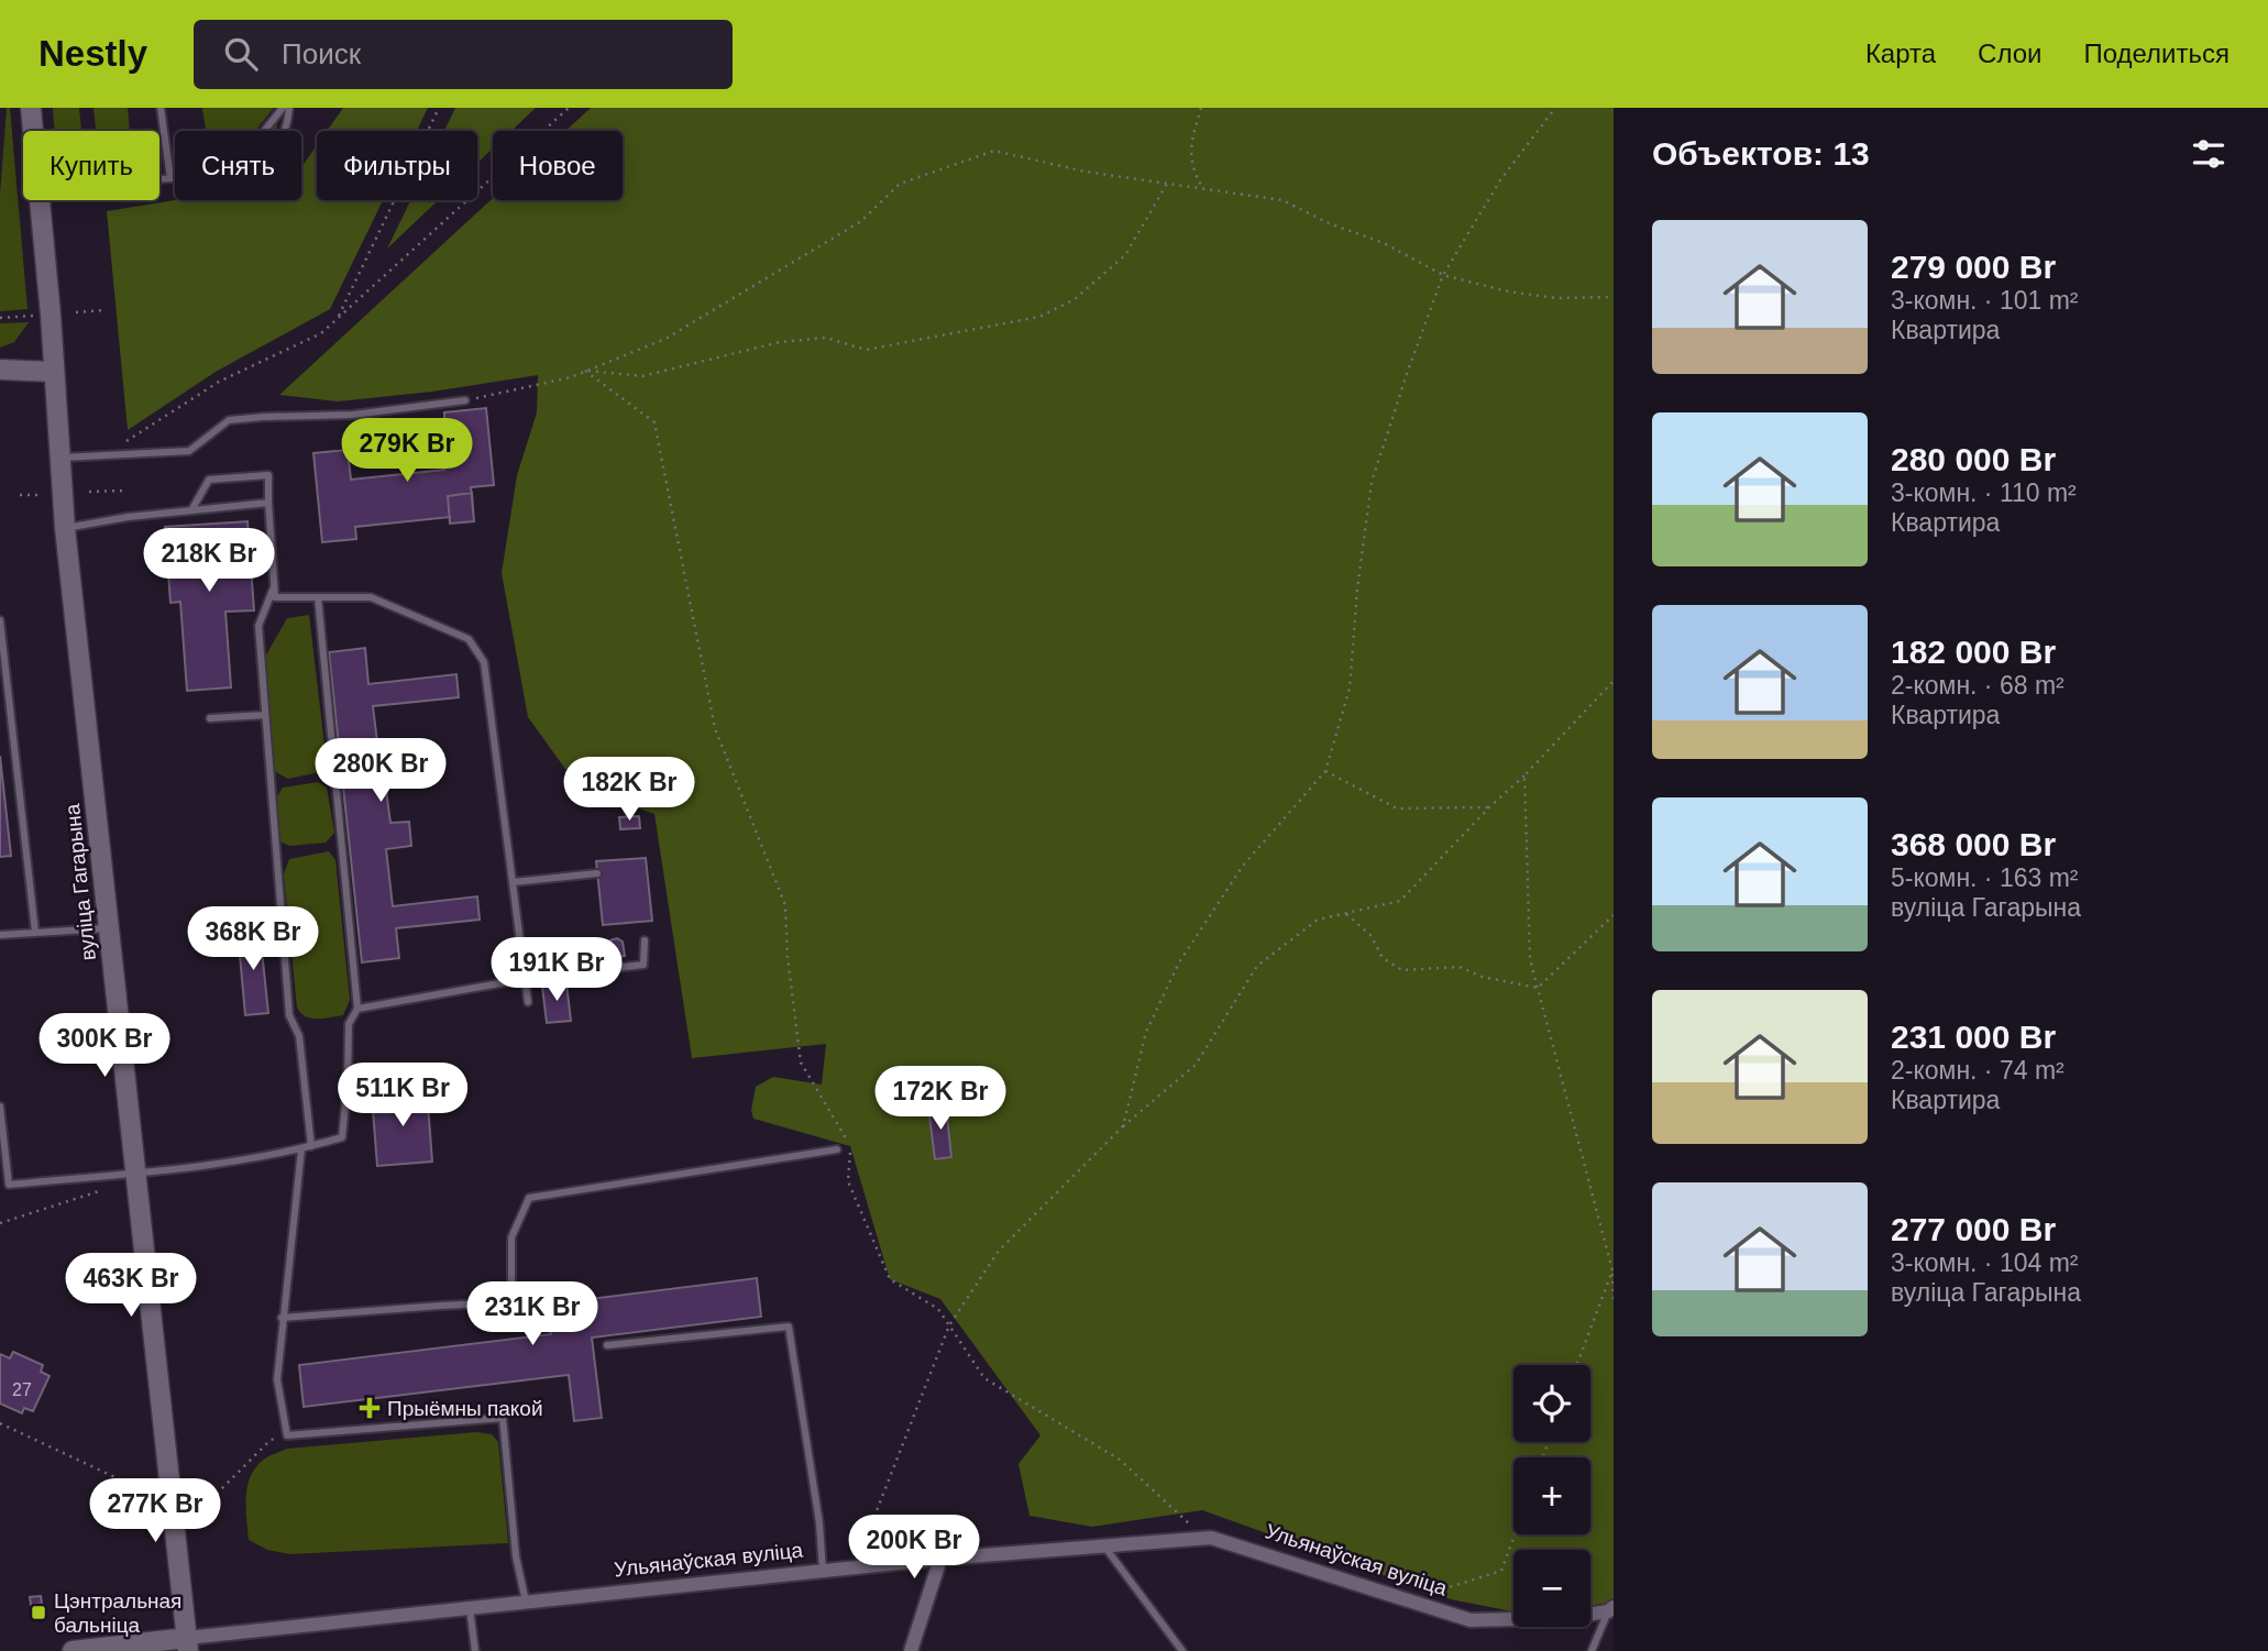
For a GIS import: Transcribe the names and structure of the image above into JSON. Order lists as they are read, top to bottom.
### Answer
{
  "streets": {
    "main road": ["вуліца Гагарына", "Ульянаўская вуліца"]
  },
  "crossings": [
    ["вуліца Гагарына", "Ульянаўская вуліца"]
  ],
  "places": {
    "health": ["Прыёмны пакой"],
    "transit": ["Цэнтральная бальніца"]
  },
  "house_numbers": ["27"],
  "page": {
    "header": "Nestly",
    "search": "Поиск",
    "nav": ["Карта", "Слои", "Поделиться"],
    "heading": "Объектов: 13",
    "chip": [
      "Купить",
      "Снять",
      "Фильтры",
      "Новое"
    ],
    "list": [
      {
        "name": "279 000 Br",
        "note": "3-комн. · 101 m² · Квартира"
      },
      {
        "name": "280 000 Br",
        "note": "3-комн. · 110 m² · Квартира"
      },
      {
        "name": "182 000 Br",
        "note": "2-комн. · 68 m² · Квартира"
      },
      {
        "name": "368 000 Br",
        "note": "5-комн. · 163 m² · вуліца Гагарына"
      },
      {
        "name": "231 000 Br",
        "note": "2-комн. · 74 m² · Квартира"
      },
      {
        "name": "277 000 Br",
        "note": "3-комн. · 104 m² · вуліца Гагарына"
      }
    ],
    "price": [
      "279K Br",
      "218K Br",
      "280K Br",
      "182K Br",
      "368K Br",
      "191K Br",
      "300K Br",
      "511K Br",
      "172K Br",
      "463K Br",
      "231K Br",
      "277K Br",
      "200K Br"
    ],
    "map_buttons": ["+", "−"]
  }
}
